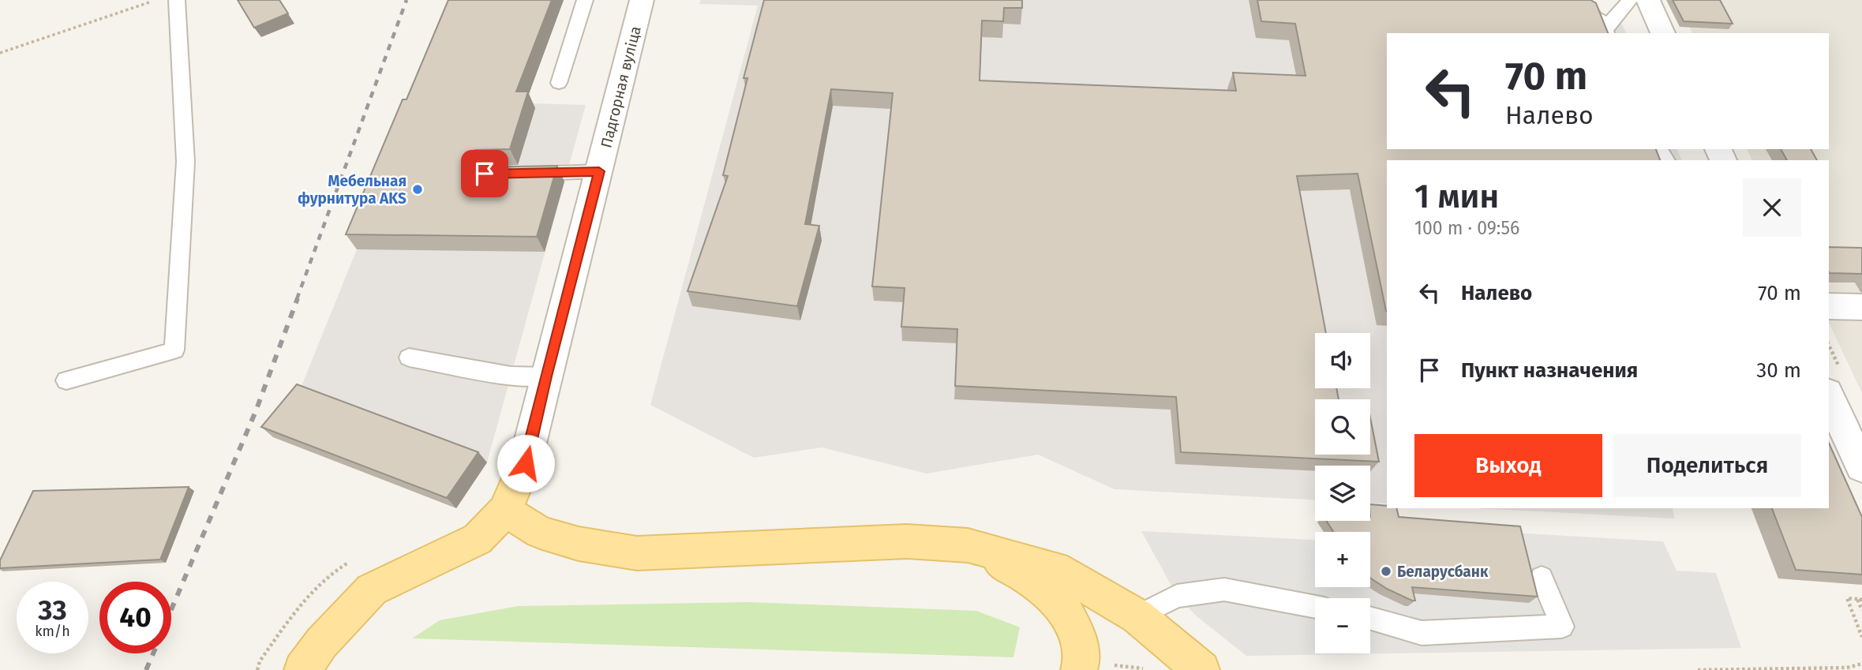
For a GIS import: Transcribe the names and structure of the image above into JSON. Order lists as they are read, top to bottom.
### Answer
{
  "streets": {
    "street": ["Падгорная вуліца"]
  },
  "places": ["Мебельная фурнитура AKS", "Беларусбанк"],
  "page": {
    "turn": ["70 m", "Налево"],
    "heading": ["1 мин", "100 m · 09:56"],
    "list": [
      {
        "name": "Налево",
        "value": "70 m"
      },
      {
        "name": "Пункт назначения",
        "value": "30 m"
      }
    ],
    "map_buttons": ["+", "−"],
    "buttons": ["Выход", "Поделиться"],
    "speed": "33 km/h",
    "limit": "40"
  }
}
